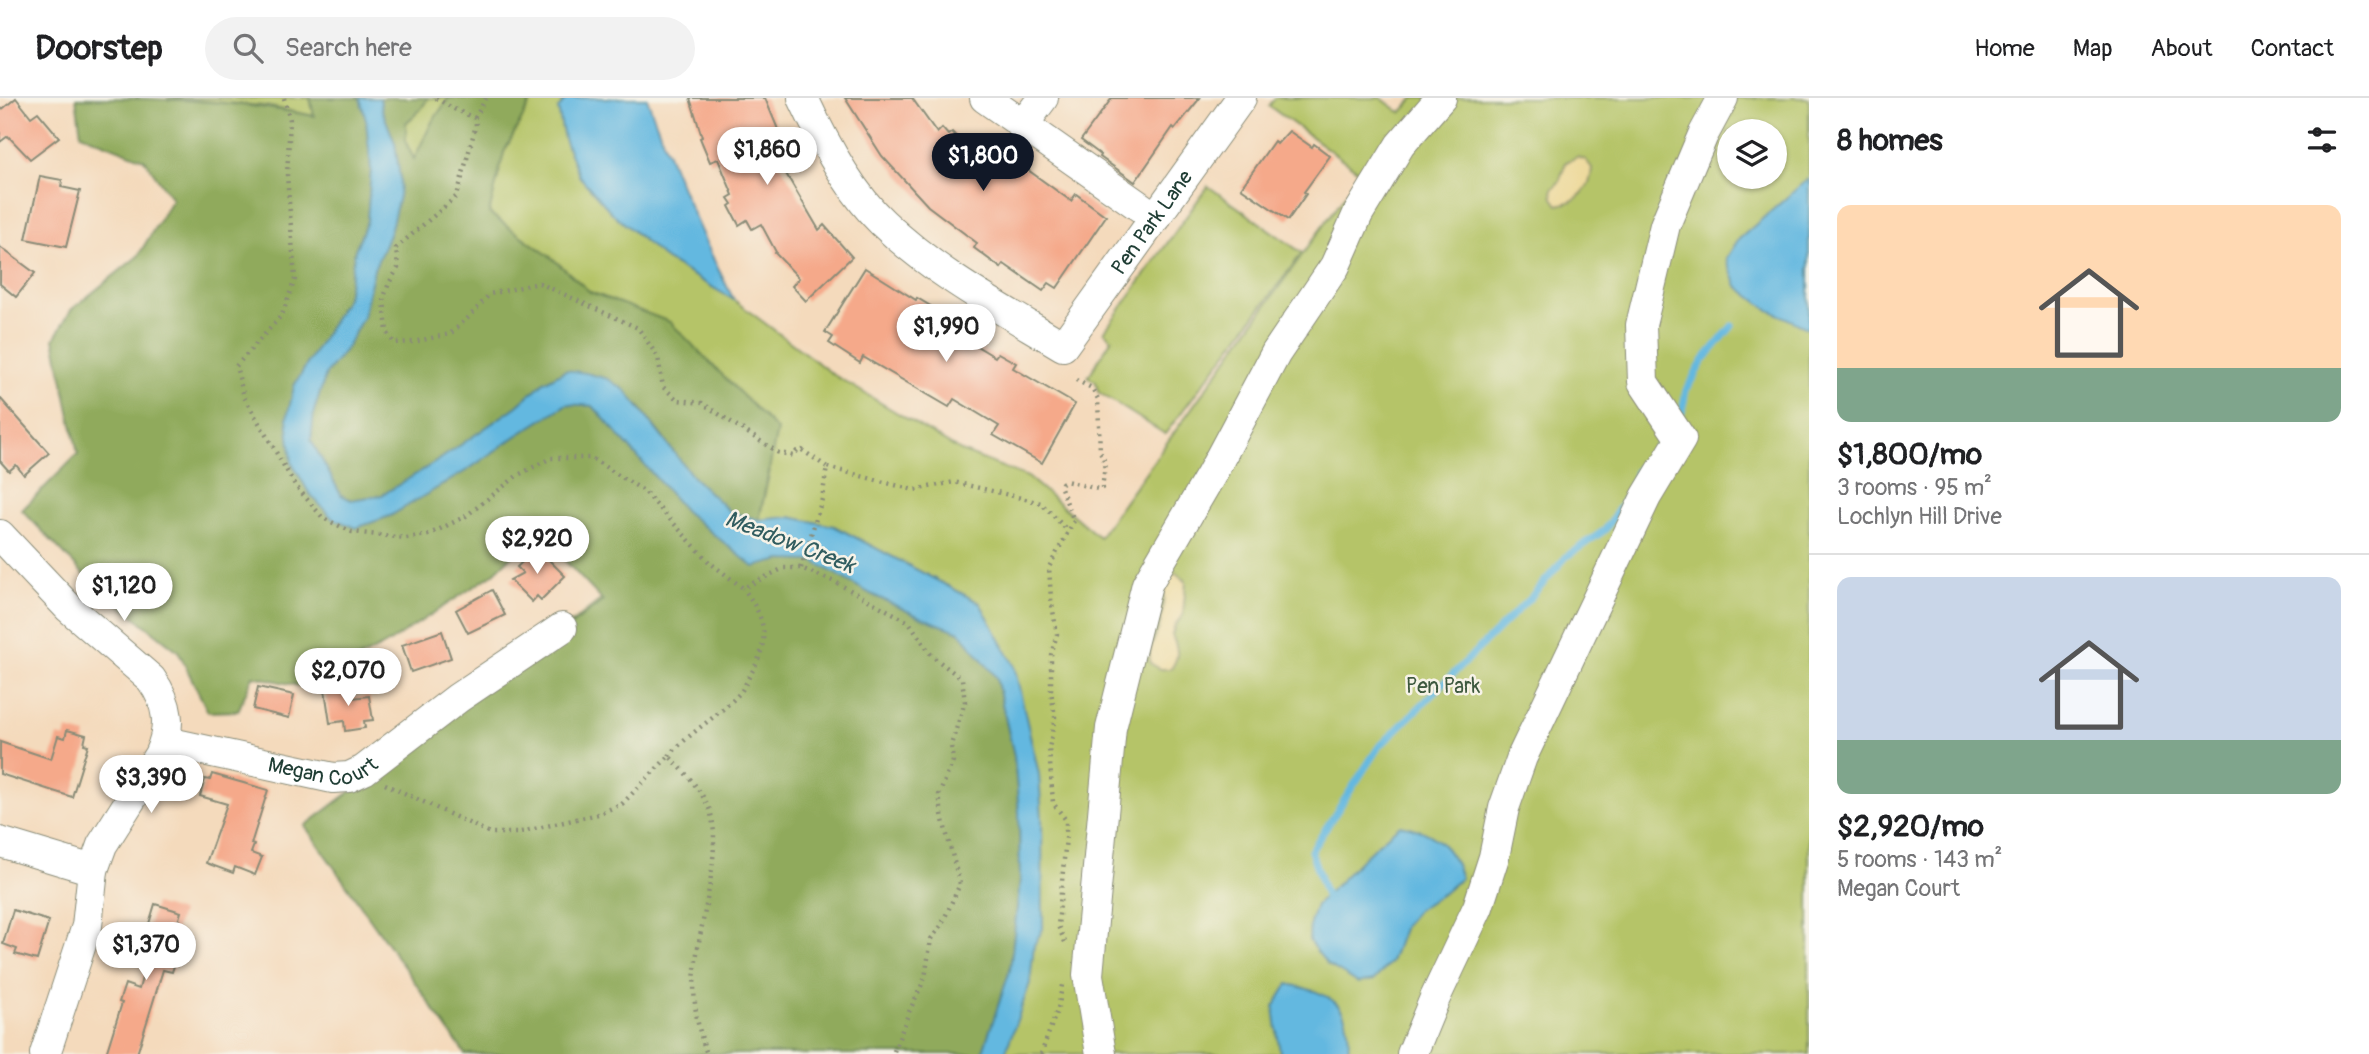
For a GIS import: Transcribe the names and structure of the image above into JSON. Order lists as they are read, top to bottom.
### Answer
{
  "streets": {
    "street": ["Pen Park Lane", "Megan Court"]
  },
  "water": ["Meadow Creek"],
  "parks": ["Pen Park"],
  "page": {
    "header": "Doorstep",
    "search": "Search here",
    "nav": [
      "Home",
      "Map",
      "About",
      "Contact"
    ],
    "heading": "8 homes",
    "price": [
      "$1,860",
      "$1,800",
      "$1,990",
      "$2,920",
      "$1,120",
      "$2,070",
      "$3,390",
      "$1,370"
    ],
    "list": [
      {
        "name": "$1,800/mo",
        "note": "3 rooms · 95 m² · Lochlyn Hill Drive"
      },
      {
        "name": "$2,920/mo",
        "note": "5 rooms · 143 m² · Megan Court"
      }
    ]
  }
}
